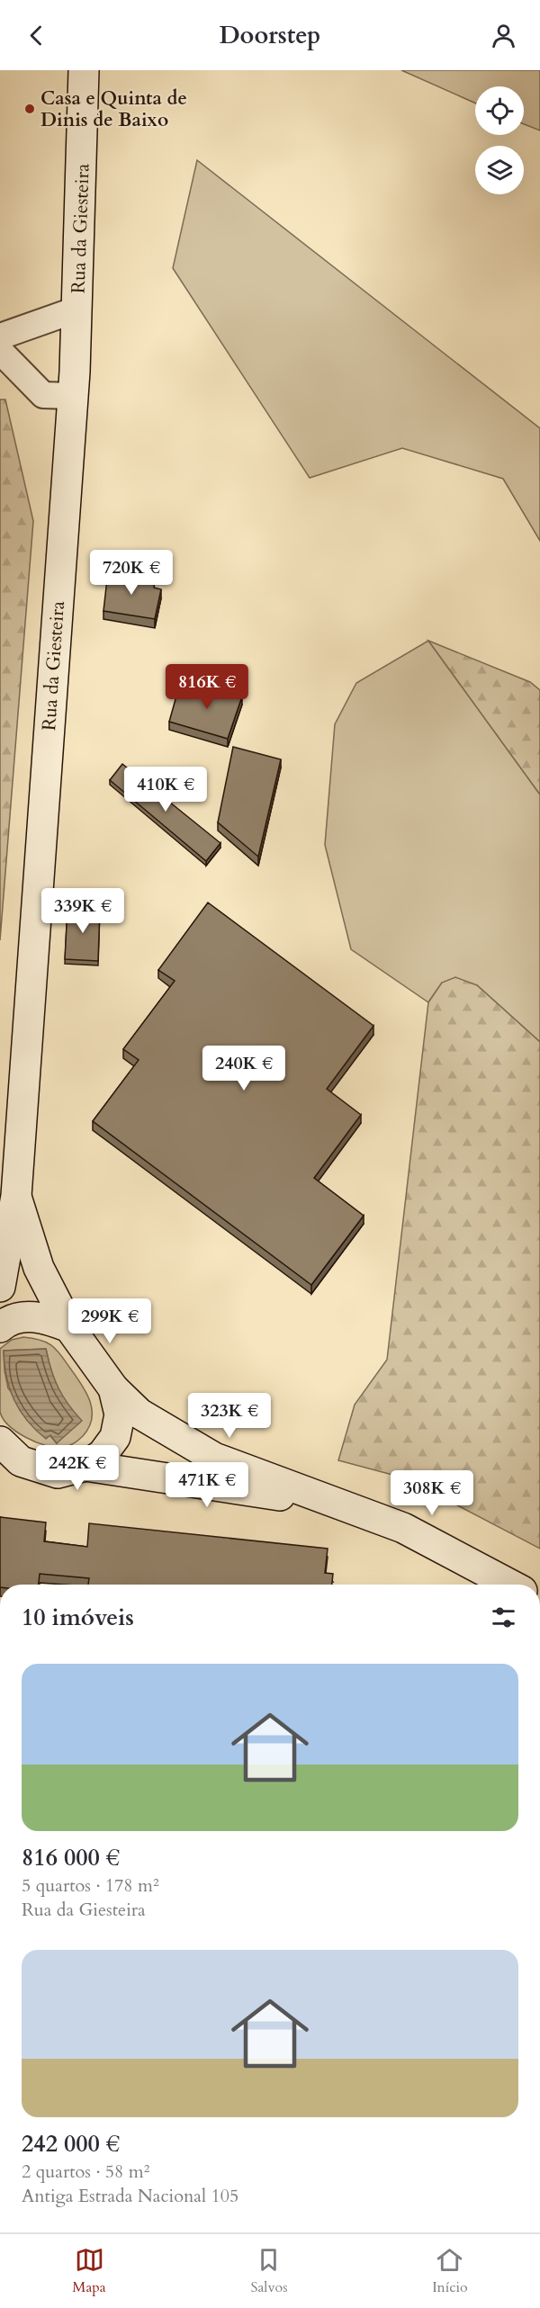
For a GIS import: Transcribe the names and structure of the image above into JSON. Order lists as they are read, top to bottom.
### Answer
{
  "streets": {
    "main road": ["Rua da Giesteira"]
  },
  "places": ["Casa e Quinta de Dinis de Baixo"],
  "page": {
    "header": "Doorstep",
    "price": [
      "720K €",
      "816K €",
      "410K €",
      "339K €",
      "240K €",
      "299K €",
      "323K €",
      "242K €",
      "471K €",
      "308K €"
    ],
    "heading": "10 imóveis",
    "list": [
      {
        "name": "816 000 €",
        "note": "5 quartos · 178 m² · Rua da Giesteira"
      },
      {
        "name": "242 000 €",
        "note": "2 quartos · 58 m² · Antiga Estrada Nacional 105"
      }
    ],
    "tabs": ["Mapa", "Salvos", "Início"]
  }
}
